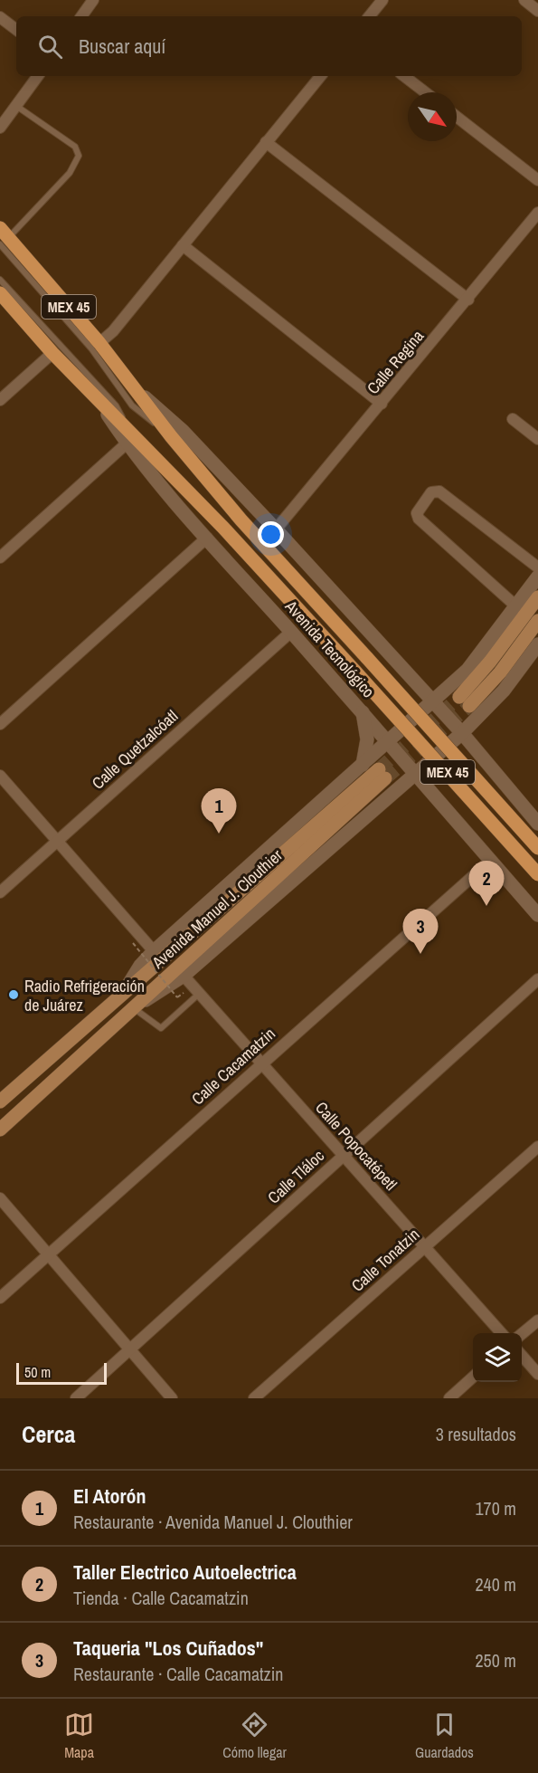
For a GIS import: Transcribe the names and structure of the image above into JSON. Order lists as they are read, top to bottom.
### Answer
{
  "streets": {
    "main road": ["MEX 45", "Avenida Tecnológico", "Avenida Manuel J. Clouthier"],
    "street": [
      "Calle Regina",
      "Calle Quetzalcóatl",
      "Calle Cacamatzin",
      "Calle Popocatépetl",
      "Calle Tláloc",
      "Calle Tonatzin"
    ]
  },
  "crossings": [
    ["Calle Regina", "Avenida Tecnológico"],
    ["Avenida Tecnológico", "Calle Quetzalcóatl"],
    ["Avenida Tecnológico", "Calle Cacamatzin"],
    ["Calle Cacamatzin", "Calle Popocatépetl"],
    ["Calle Popocatépetl", "Calle Tláloc"],
    ["Calle Popocatépetl", "Calle Tonatzin"]
  ],
  "places": ["Radio Refrigeración de Juárez"],
  "scale_bar": "50 m",
  "north": "bottom right",
  "page": {
    "search": "Buscar aquí",
    "pins": ["1", "2", "3"],
    "scale": "50 m",
    "heading": ["Cerca", "3 resultados"],
    "list": [
      {
        "mark": "1",
        "name": "El Atorón",
        "note": "Restaurante · Avenida Manuel J. Clouthier",
        "value": "170 m"
      },
      {
        "mark": "2",
        "name": "Taller Electrico Autoelectrica",
        "note": "Tienda · Calle Cacamatzin",
        "value": "240 m"
      },
      {
        "mark": "3",
        "name": "Taqueria \"Los Cuñados\"",
        "note": "Restaurante · Calle Cacamatzin",
        "value": "250 m"
      }
    ],
    "nav": ["Mapa", "Cómo llegar", "Guardados"]
  }
}
